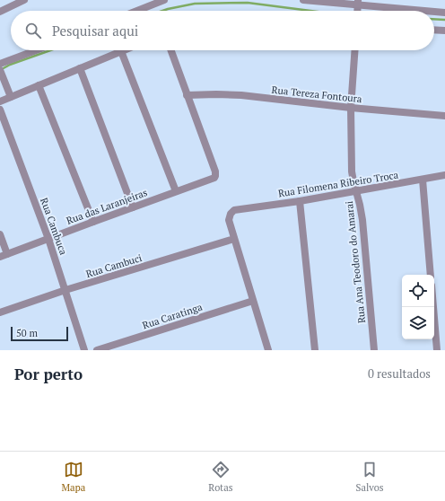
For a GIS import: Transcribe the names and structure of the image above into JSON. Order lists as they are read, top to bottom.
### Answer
{
  "streets": {
    "street": [
      "Rua Tereza Fontoura",
      "Rua Filomena Ribeiro Troca",
      "Rua das Laranjeiras",
      "Rua Cambuca",
      "Rua Ana Teodoro do Amarai",
      "Rua Cambuci",
      "Rua Caratinga"
    ]
  },
  "crossings": [
    ["Rua Tereza Fontoura", "Rua das Laranjeiras"],
    ["Rua Tereza Fontoura", "Rua Ana Teodoro do Amarai"],
    ["Rua Filomena Ribeiro Troca", "Rua Ana Teodoro do Amarai"],
    ["Rua Filomena Ribeiro Troca", "Rua Cambuci"],
    ["Rua das Laranjeiras", "Rua Cambuca"],
    ["Rua Cambuca", "Rua Cambuci"]
  ],
  "scale_bar": "50 m",
  "page": {
    "search": "Pesquisar aqui",
    "scale": "50 m",
    "heading": ["Por perto", "0 resultados"],
    "nav": ["Mapa", "Rotas", "Salvos"]
  }
}
